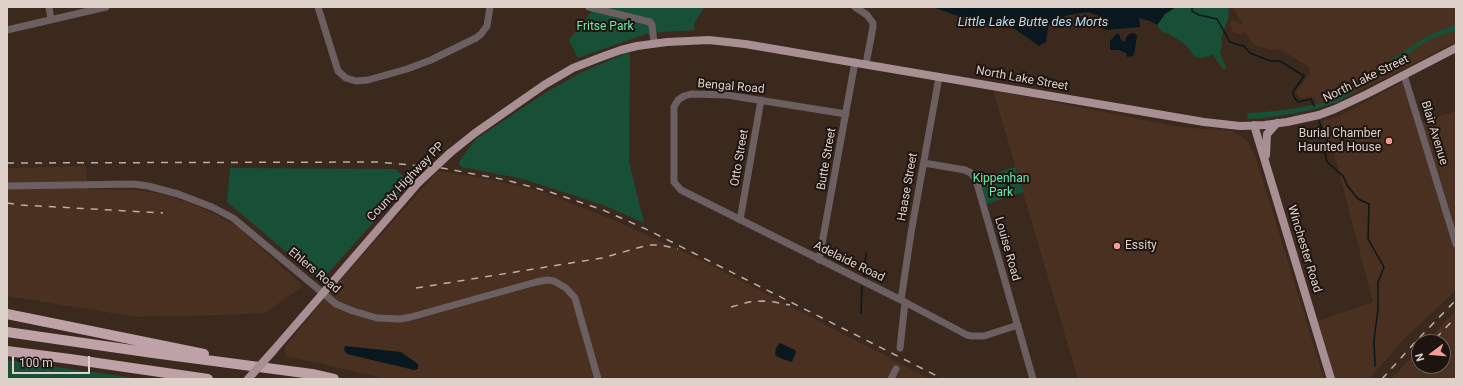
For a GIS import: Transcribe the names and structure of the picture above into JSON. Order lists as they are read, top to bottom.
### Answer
{
  "streets": {
    "main road": ["North Lake Street", "County Highway PP", "Winchester Road"],
    "street": [
      "Bengal Road",
      "Blair Avenue",
      "Otto Street",
      "Butte Street",
      "Haase Street",
      "Louise Road",
      "Adelaide Road",
      "Ehlers Road"
    ]
  },
  "crossings": [
    ["North Lake Street", "Blair Avenue"],
    ["North Lake Street", "Butte Street"],
    ["North Lake Street", "County Highway PP"],
    ["North Lake Street", "Haase Street"],
    ["North Lake Street", "Winchester Road"],
    ["Bengal Road", "Otto Street"],
    ["Bengal Road", "Butte Street"],
    ["Bengal Road", "Adelaide Road"],
    ["Otto Street", "Adelaide Road"],
    ["Butte Street", "Adelaide Road"],
    ["County Highway PP", "Ehlers Road"],
    ["Haase Street", "Louise Road"],
    ["Haase Street", "Adelaide Road"],
    ["Louise Road", "Adelaide Road"]
  ],
  "water": ["Little Lake Butte des Morts"],
  "parks": ["Fritse Park", "Kippenhan Park"],
  "places": ["Burial Chamber Haunted House", "Essity"],
  "scale_bar": "100 m",
  "north": "left"
}
